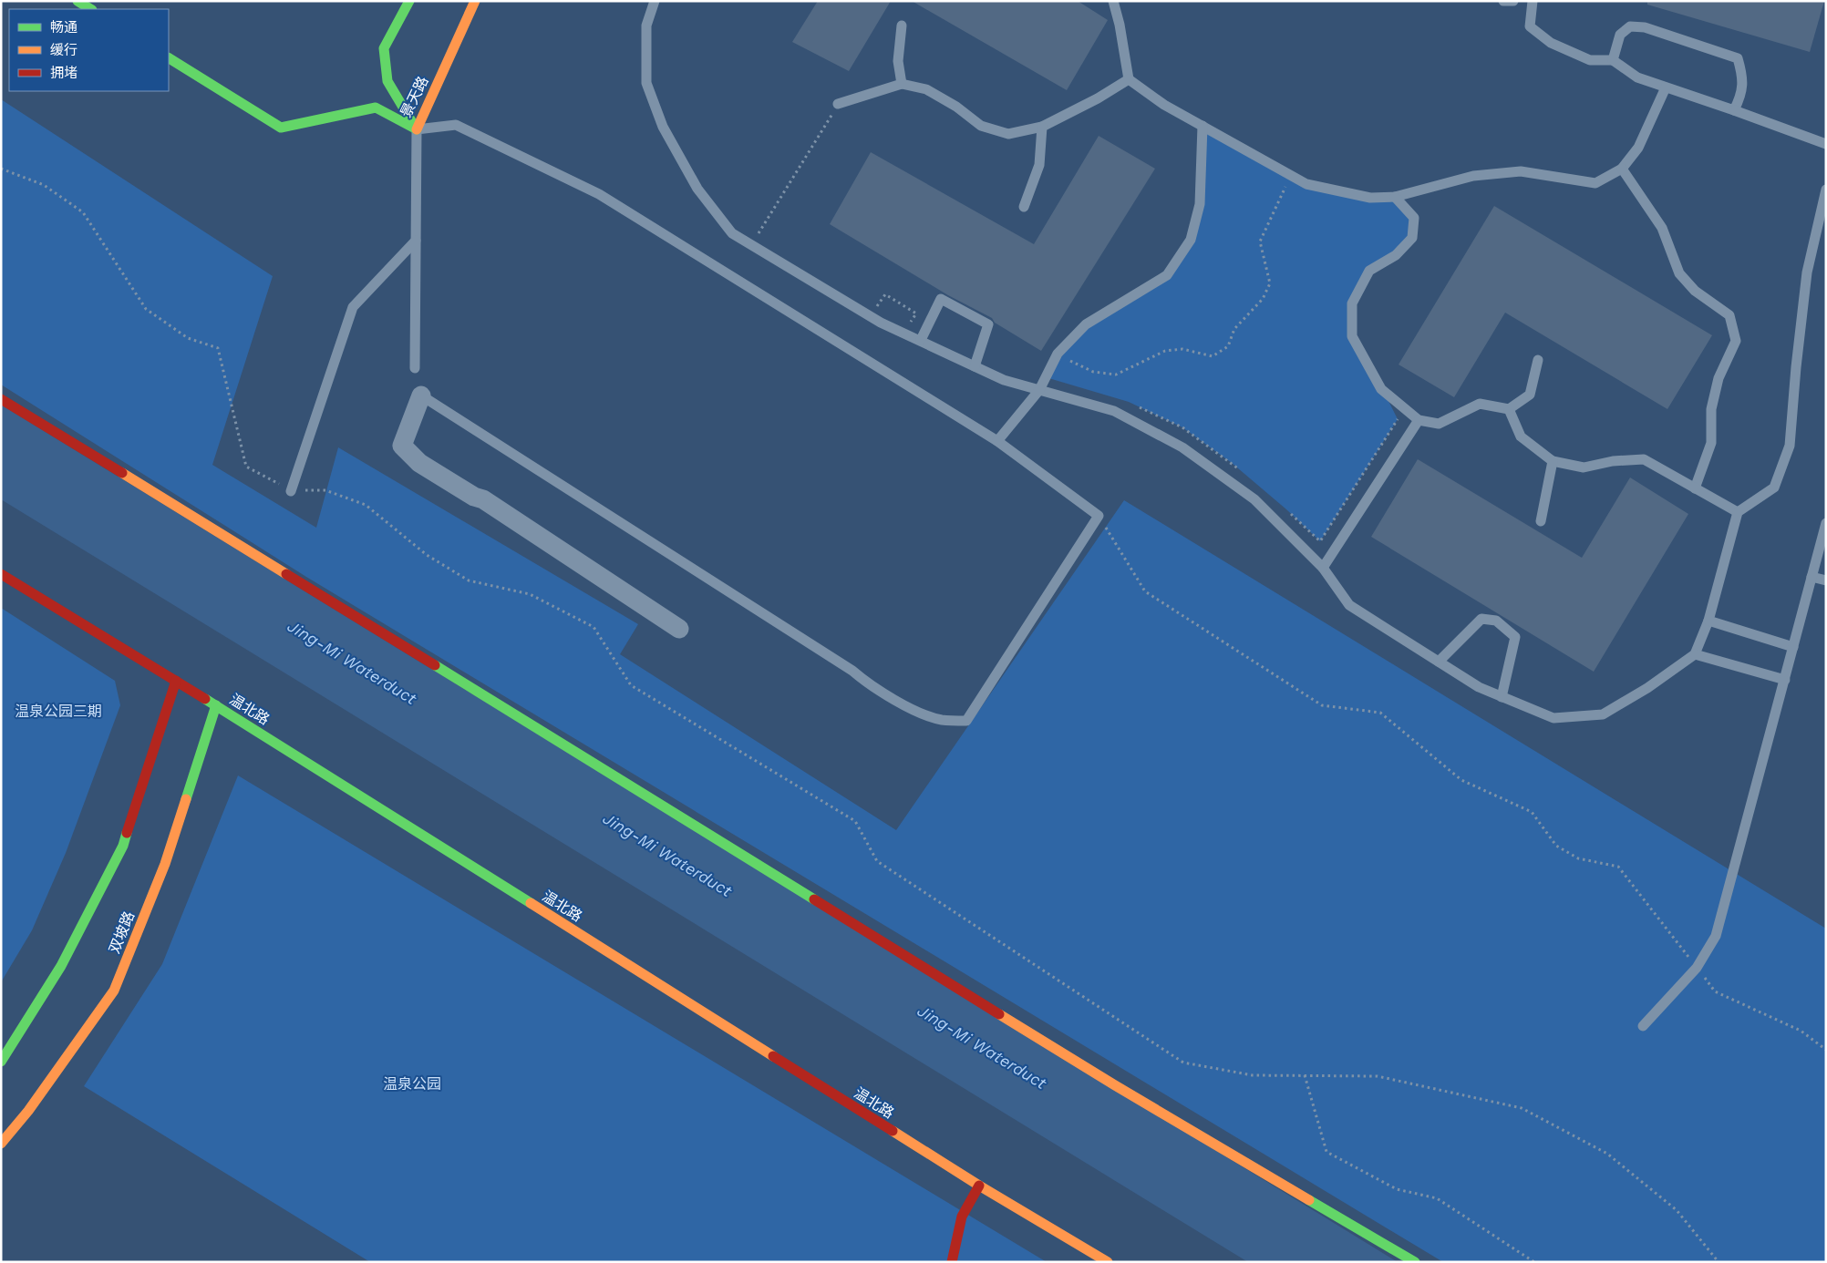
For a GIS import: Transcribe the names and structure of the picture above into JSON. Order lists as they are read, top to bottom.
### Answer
{
  "streets": {
    "street": ["景天路", "温北路", "双坡路"]
  },
  "crossings": [
    ["温北路", "双坡路"]
  ],
  "water": ["Jing-Mi Waterduct"],
  "parks": ["温泉公园三期", "温泉公园"],
  "legend": ["畅通", "缓行", "拥堵"]
}
